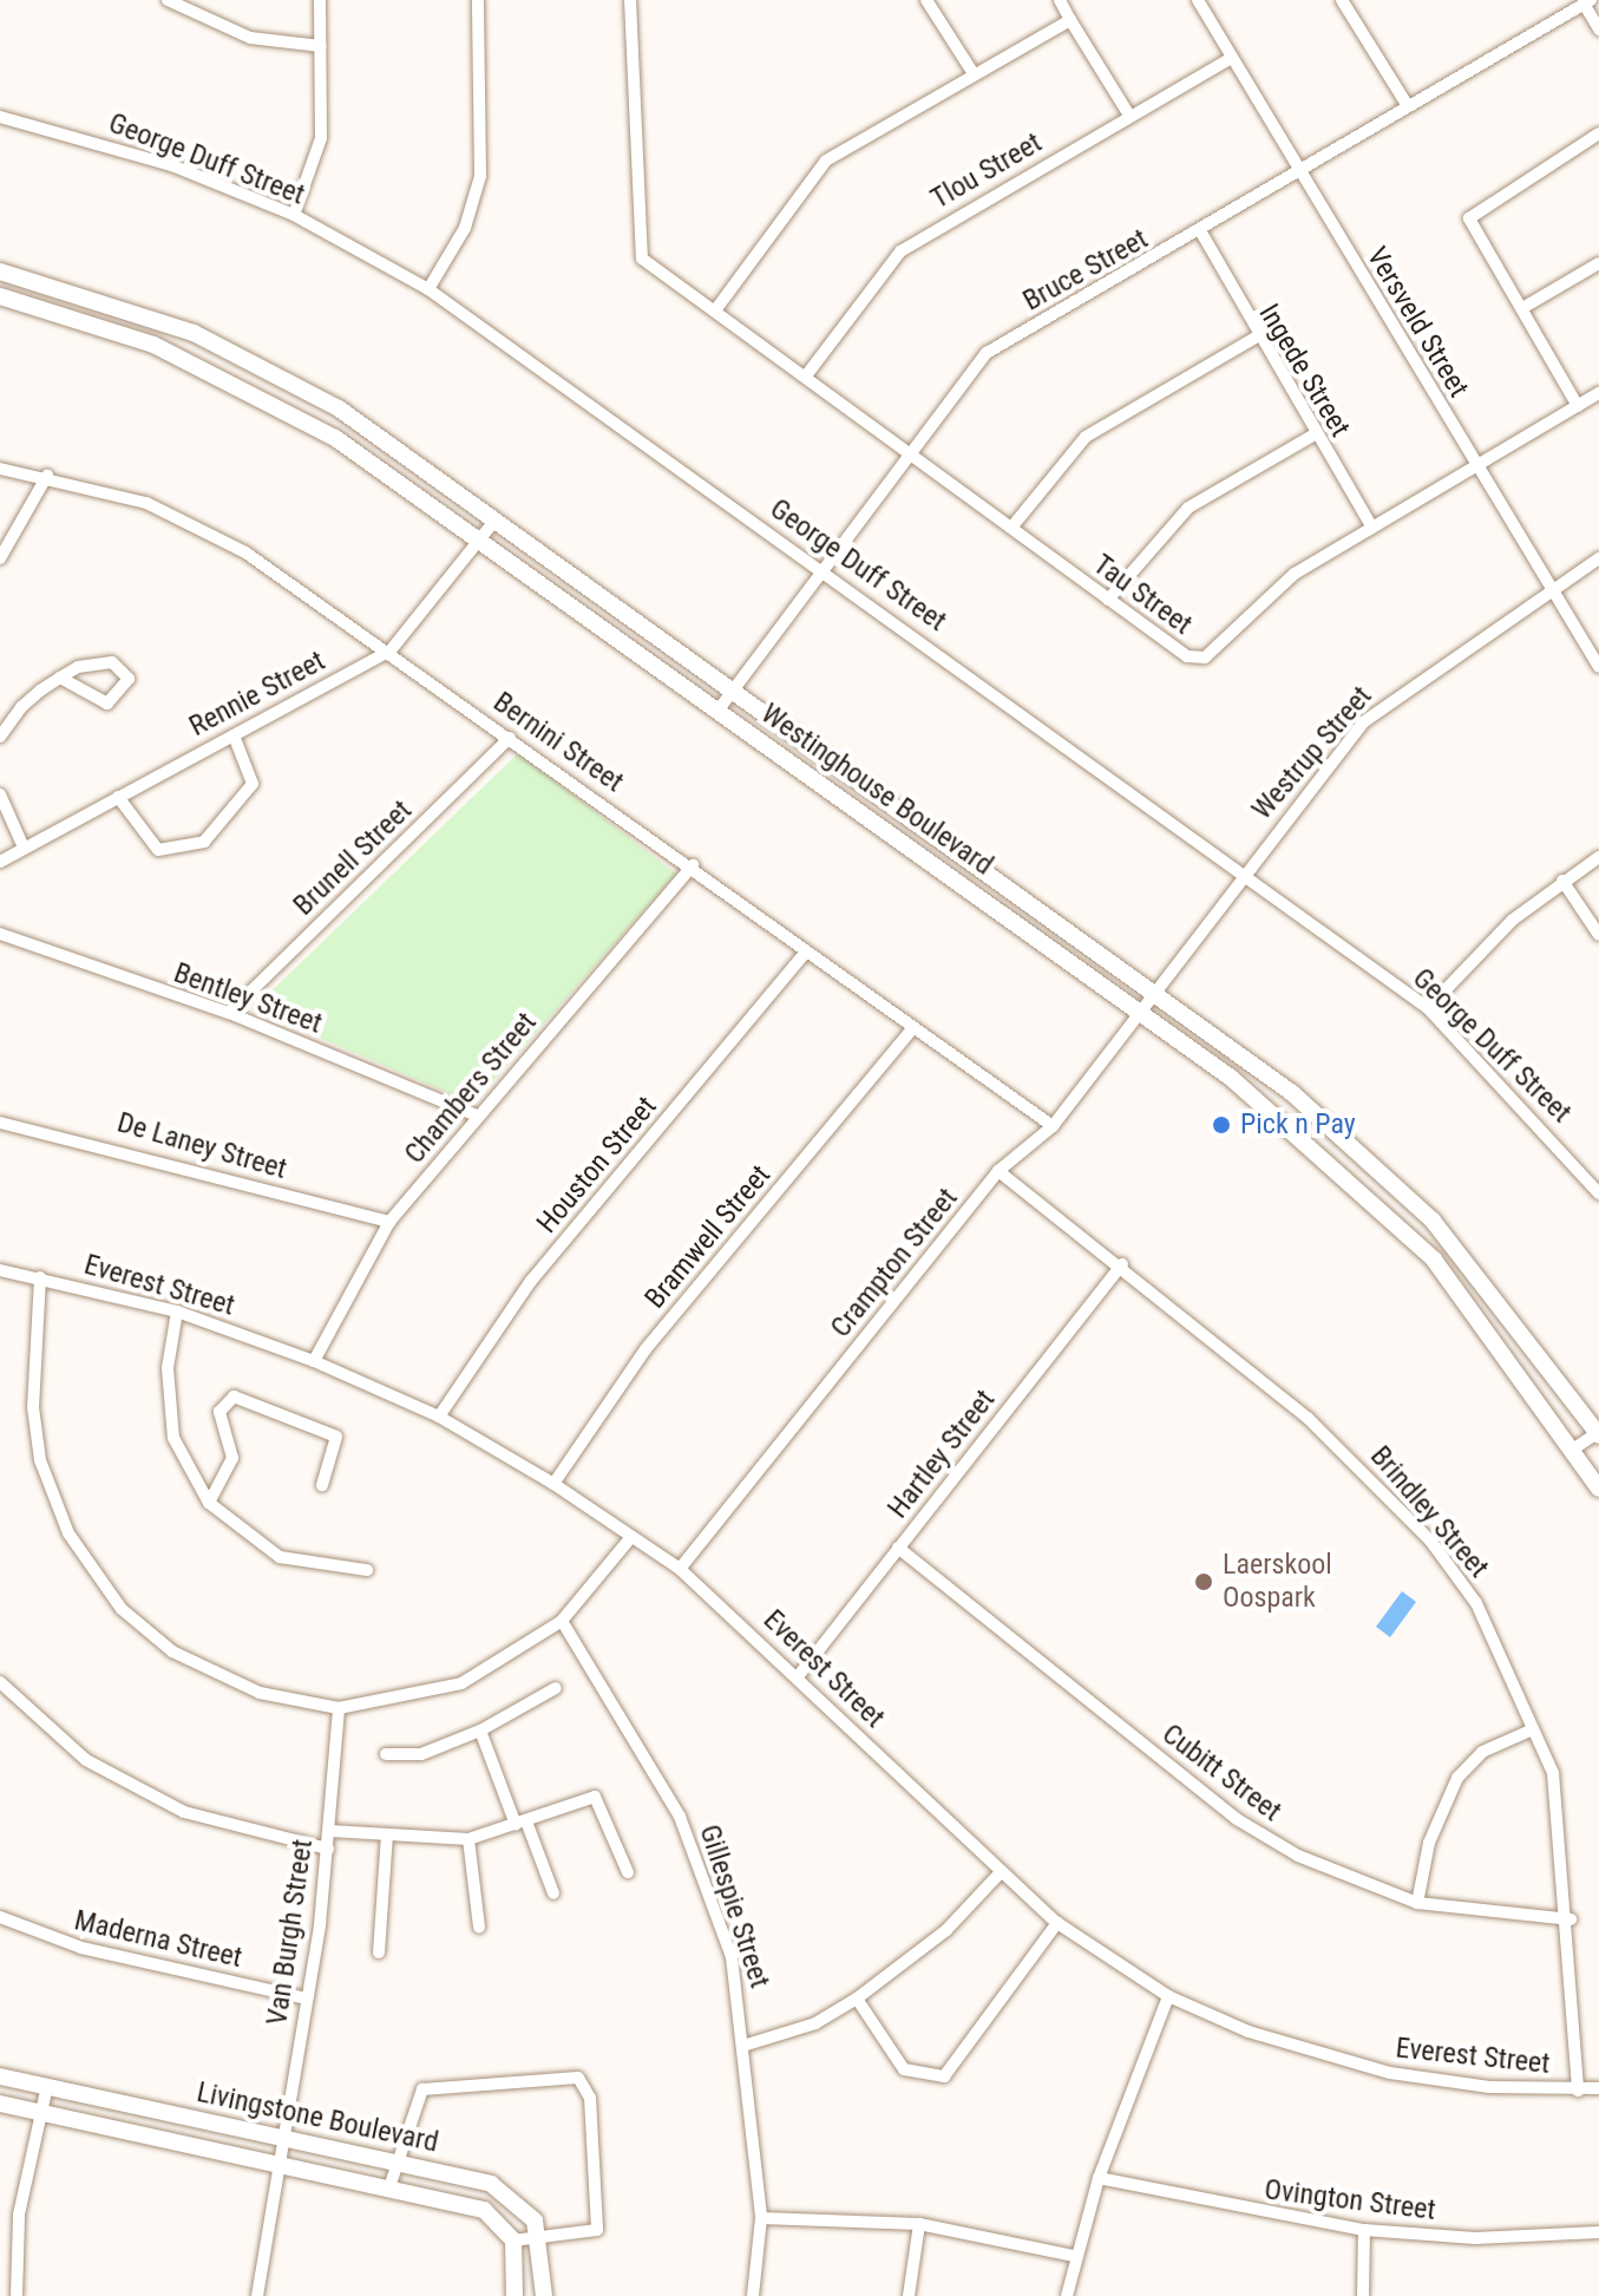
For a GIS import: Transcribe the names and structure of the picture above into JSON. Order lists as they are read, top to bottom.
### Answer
{
  "streets": {
    "street": [
      "George Duff Street",
      "Tlou Street",
      "Bruce Street",
      "Versveld Street",
      "Ingede Street",
      "Tau Street",
      "Rennie Street",
      "Bernini Street",
      "Westrup Street",
      "Westinghouse Boulevard",
      "Brunell Street",
      "Bentley Street",
      "Chambers Street",
      "De Laney Street",
      "Houston Street",
      "Bramwell Street",
      "Crampton Street",
      "Everest Street",
      "Hartley Street",
      "Brindley Street",
      "Cubitt Street",
      "Gillespie Street",
      "Van Burgh Street",
      "Maderna Street",
      "Livingstone Boulevard",
      "Ovington Street"
    ]
  },
  "crossings": [
    ["George Duff Street", "Bruce Street"],
    ["George Duff Street", "Westrup Street"],
    ["Tlou Street", "Versveld Street"],
    ["Tlou Street", "Tau Street"],
    ["Bruce Street", "Versveld Street"],
    ["Bruce Street", "Ingede Street"],
    ["Bruce Street", "Tau Street"],
    ["Bruce Street", "Westinghouse Boulevard"],
    ["Versveld Street", "Tau Street"],
    ["Versveld Street", "Westrup Street"],
    ["Ingede Street", "Tau Street"],
    ["Rennie Street", "Bernini Street"],
    ["Rennie Street", "Westinghouse Boulevard"],
    ["Bernini Street", "Brunell Street"],
    ["Bernini Street", "Chambers Street"],
    ["Bernini Street", "Houston Street"],
    ["Bernini Street", "Bramwell Street"],
    ["Bernini Street", "Crampton Street"],
    ["Westrup Street", "Westinghouse Boulevard"],
    ["Westrup Street", "Crampton Street"],
    ["Westinghouse Boulevard", "Crampton Street"],
    ["Brunell Street", "Bentley Street"],
    ["Bentley Street", "Chambers Street"],
    ["Chambers Street", "De Laney Street"],
    ["Chambers Street", "Everest Street"],
    ["Houston Street", "Everest Street"],
    ["Bramwell Street", "Everest Street"],
    ["Crampton Street", "Everest Street"],
    ["Crampton Street", "Brindley Street"],
    ["Everest Street", "Hartley Street"],
    ["Everest Street", "Brindley Street"],
    ["Hartley Street", "Brindley Street"],
    ["Hartley Street", "Cubitt Street"],
    ["Brindley Street", "Cubitt Street"],
    ["Van Burgh Street", "Maderna Street"],
    ["Van Burgh Street", "Livingstone Boulevard"]
  ],
  "places": ["Pick n Pay", "Laerskool Oospark"]
}
